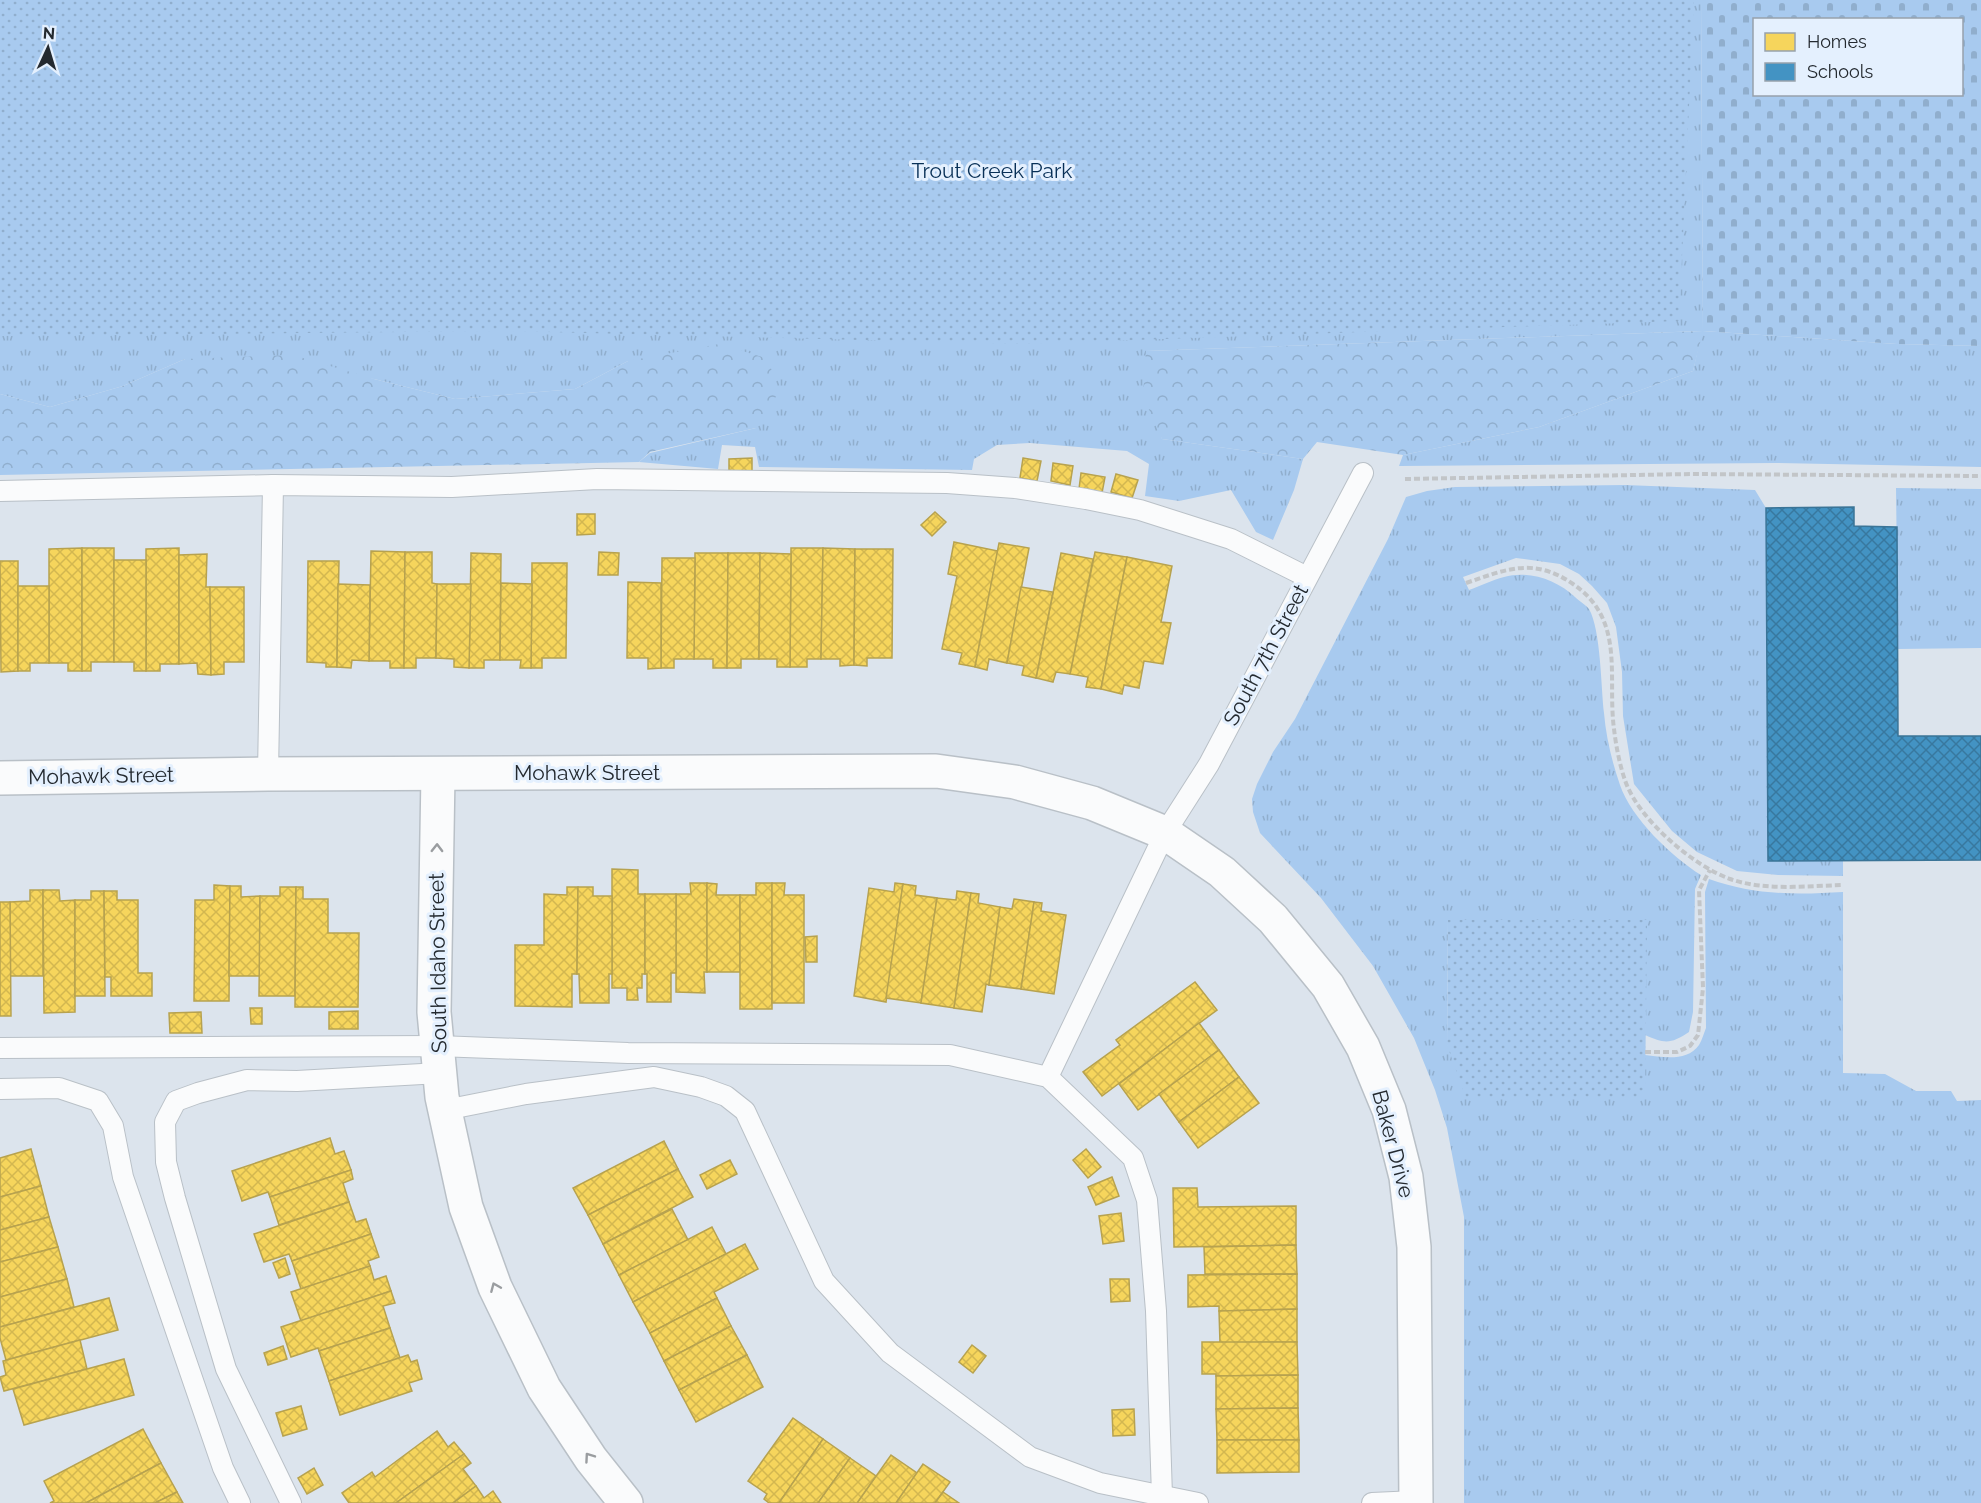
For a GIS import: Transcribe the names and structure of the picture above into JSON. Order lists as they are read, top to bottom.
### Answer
{
  "streets": {
    "street": ["Mohawk Street", "South Idaho Street", "Baker Drive"],
    "lane": ["South 7th Street"]
  },
  "crossings": [
    ["South 7th Street", "Mohawk Street"],
    ["South 7th Street", "Baker Drive"],
    ["Mohawk Street", "South Idaho Street"],
    ["Mohawk Street", "Baker Drive"]
  ],
  "one_way": ["South Idaho Street"],
  "parks": ["Trout Creek Park"],
  "legend": ["Homes", "Schools"],
  "north": "top"
}
